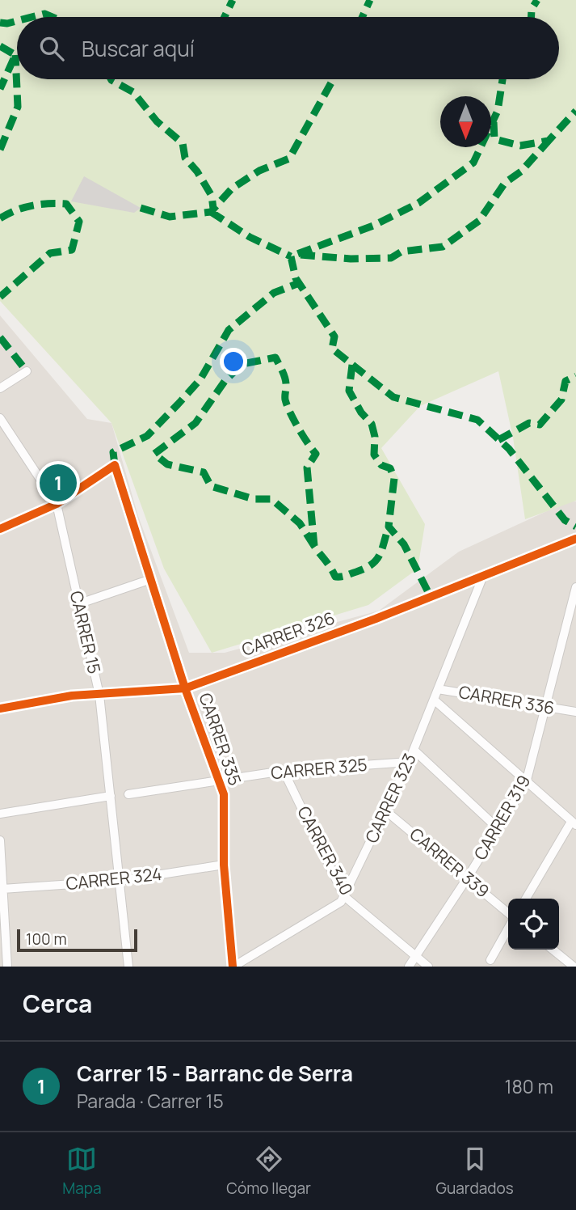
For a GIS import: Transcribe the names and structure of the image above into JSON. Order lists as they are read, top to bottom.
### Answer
{
  "streets": {
    "street": [
      "CARRER 15",
      "CARRER 326",
      "CARRER 336",
      "CARRER 335",
      "CARRER 325",
      "CARRER 323",
      "CARRER 319",
      "CARRER 340",
      "CARRER 339",
      "CARRER 324"
    ]
  },
  "crossings": [
    ["CARRER 15", "CARRER 326"],
    ["CARRER 15", "CARRER 335"],
    ["CARRER 15", "CARRER 324"],
    ["CARRER 326", "CARRER 335"],
    ["CARRER 326", "CARRER 323"],
    ["CARRER 336", "CARRER 323"],
    ["CARRER 336", "CARRER 319"],
    ["CARRER 335", "CARRER 325"],
    ["CARRER 335", "CARRER 323"],
    ["CARRER 335", "CARRER 324"],
    ["CARRER 325", "CARRER 323"],
    ["CARRER 325", "CARRER 340"],
    ["CARRER 323", "CARRER 340"],
    ["CARRER 323", "CARRER 339"],
    ["CARRER 319", "CARRER 340"],
    ["CARRER 319", "CARRER 339"]
  ],
  "scale_bar": "100 m",
  "north": "bottom",
  "page": {
    "search": "Buscar aquí",
    "pins": "1",
    "scale": "100 m",
    "heading": "Cerca",
    "list": [
      {
        "mark": "1",
        "name": "Carrer 15 - Barranc de Serra",
        "note": "Parada · Carrer 15",
        "value": "180 m"
      }
    ],
    "nav": ["Mapa", "Cómo llegar", "Guardados"]
  }
}
